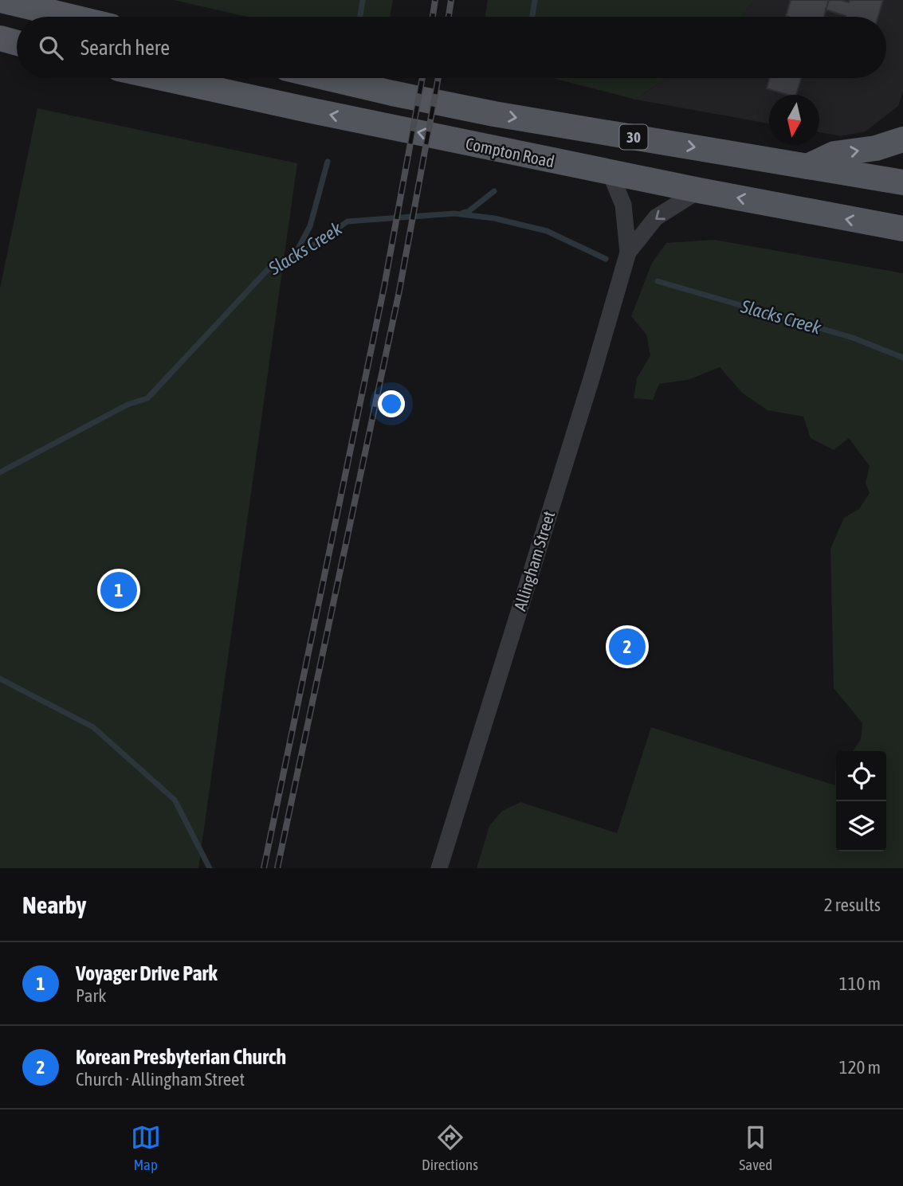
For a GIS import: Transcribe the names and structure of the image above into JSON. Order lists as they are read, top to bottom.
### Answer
{
  "streets": {
    "main road": ["30", "Compton Road"],
    "street": ["Allingham Street"]
  },
  "crossings": [
    ["Compton Road", "Allingham Street"]
  ],
  "water": ["Slacks Creek"],
  "north": "bottom",
  "page": {
    "search": "Search here",
    "pins": ["1", "2"],
    "heading": ["Nearby", "2 results"],
    "list": [
      {
        "mark": "1",
        "name": "Voyager Drive Park",
        "note": "Park",
        "value": "110 m"
      },
      {
        "mark": "2",
        "name": "Korean Presbyterian Church",
        "note": "Church · Allingham Street",
        "value": "120 m"
      }
    ],
    "nav": ["Map", "Directions", "Saved"]
  }
}
